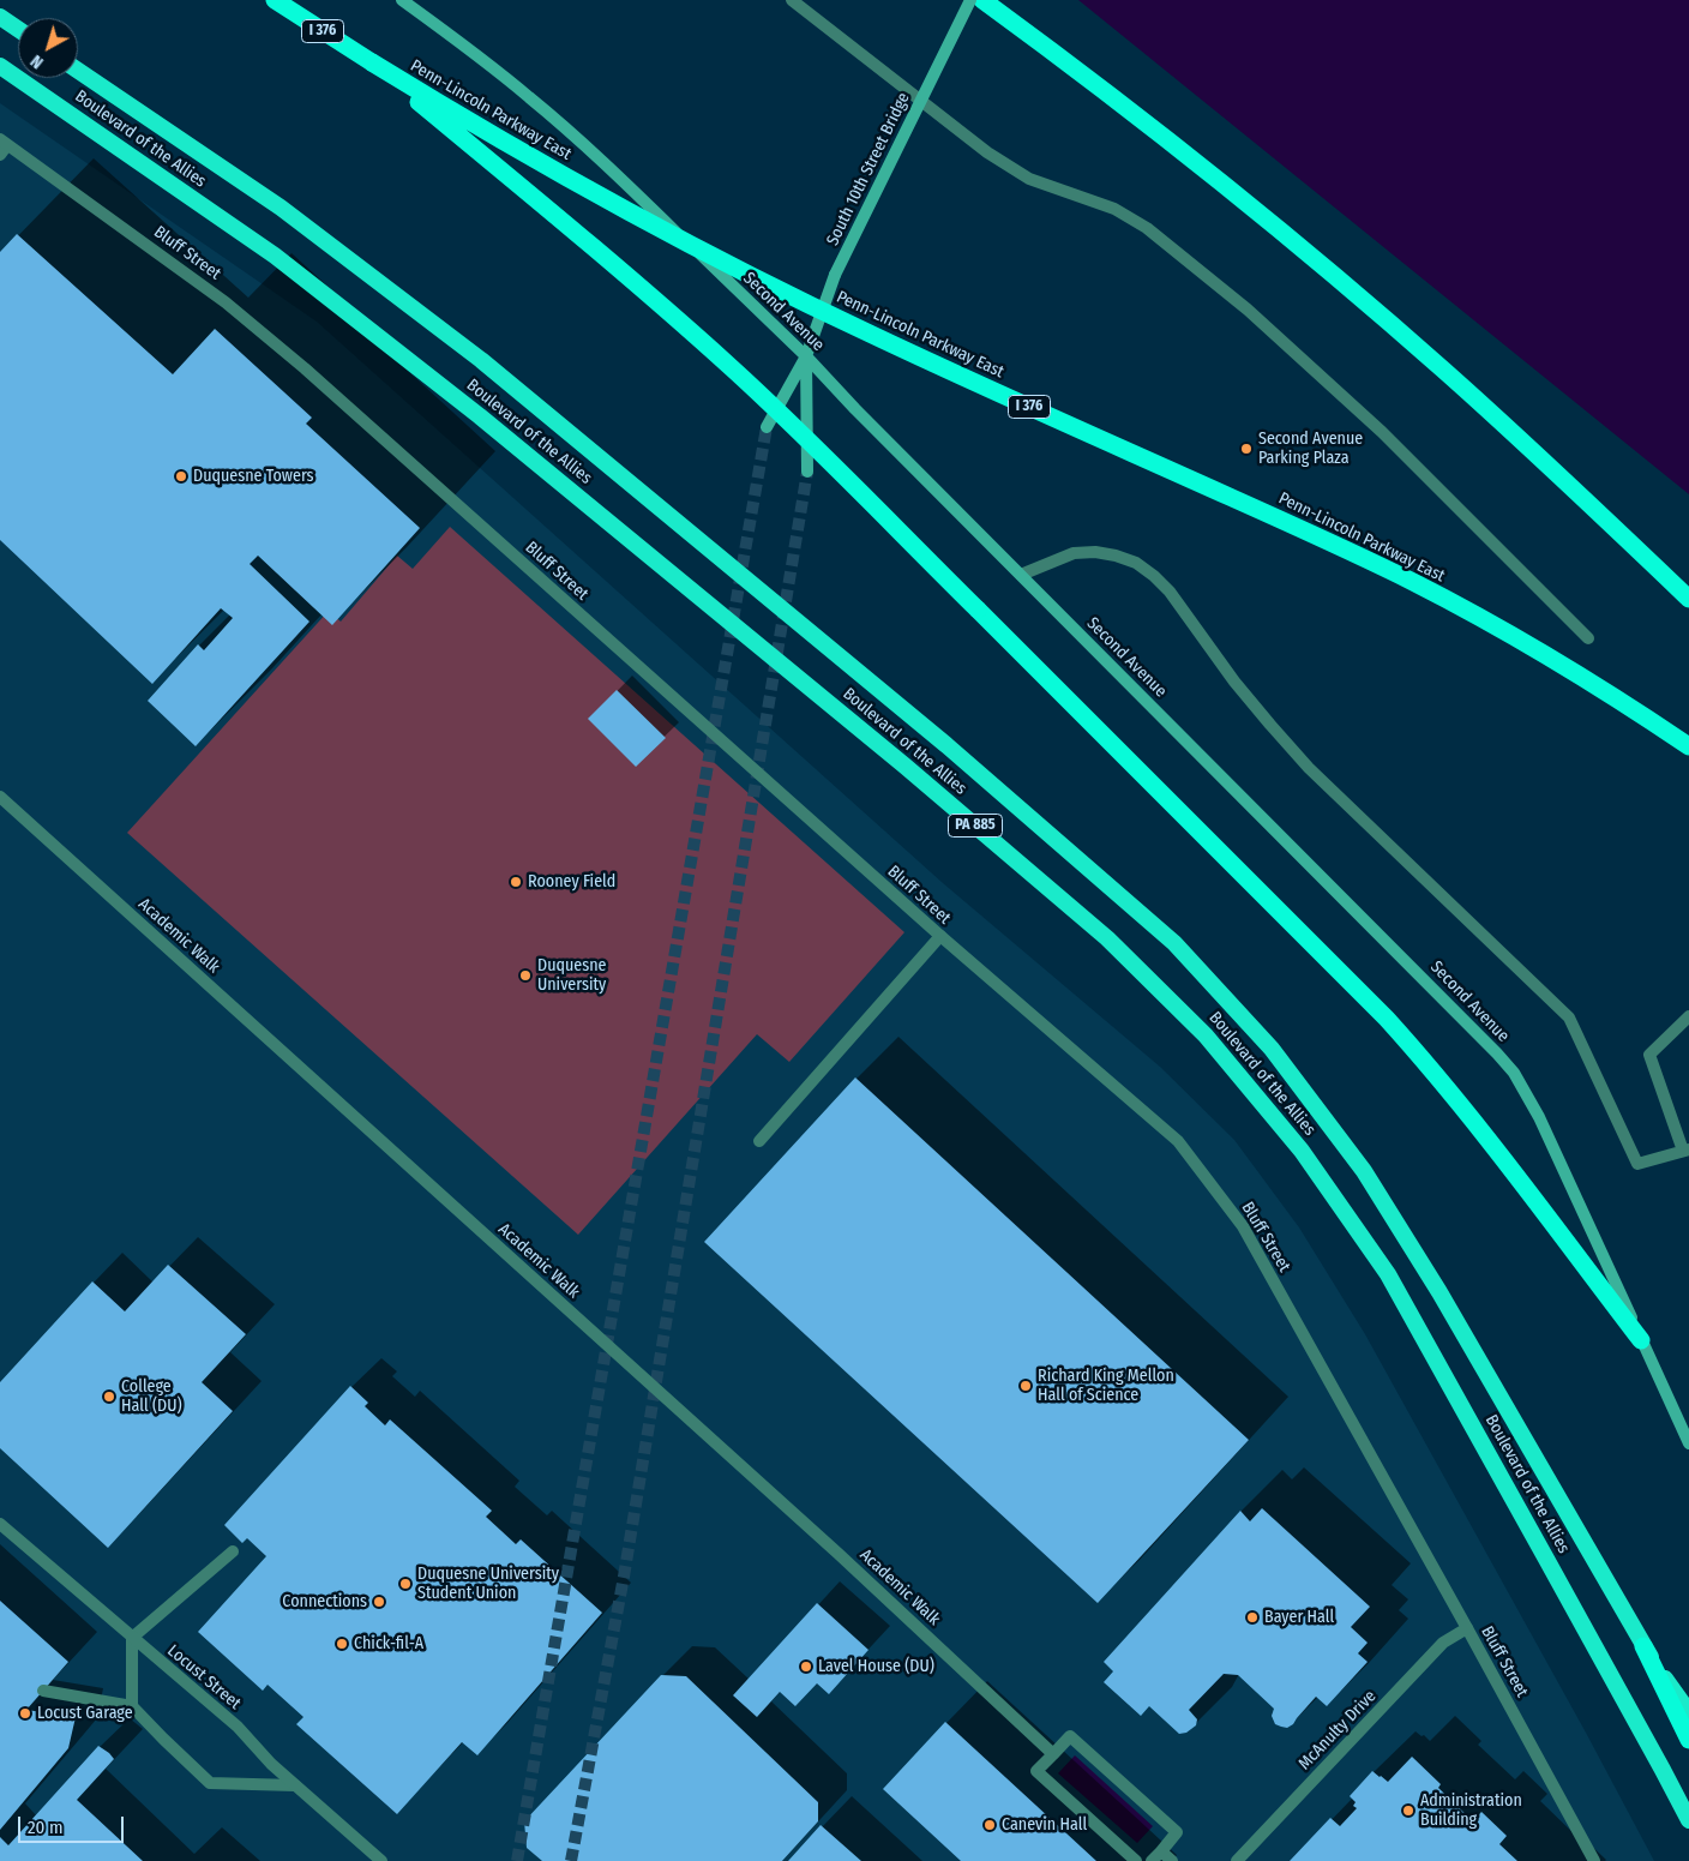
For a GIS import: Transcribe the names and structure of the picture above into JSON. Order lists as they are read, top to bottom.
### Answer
{
  "streets": {
    "highway": [
      "I 376",
      "Penn-Lincoln Parkway East",
      "Boulevard of the Allies",
      "PA 885"
    ],
    "main road": ["South 10th Street Bridge", "Second Avenue"],
    "street": [
      "Bluff Street",
      "Academic Walk",
      "Locust Street",
      "McAnulty Drive"
    ]
  },
  "crossings": [
    ["South 10th Street Bridge", "Second Avenue"],
    ["Bluff Street", "McAnulty Drive"]
  ],
  "places": [
    "Second Avenue Parking Plaza",
    "Duquesne Towers",
    "Rooney Field",
    "Duquesne University",
    "Richard King Mellon Hall of Science",
    "College Hall (DU)",
    "Duquesne University Student Union",
    "Connections",
    "Bayer Hall",
    "Chick-fil-A",
    "Lavel House (DU)",
    "Locust Garage",
    "Administration Building",
    "Canevin Hall"
  ],
  "scale_bar": "20 m",
  "north": "bottom left"
}
